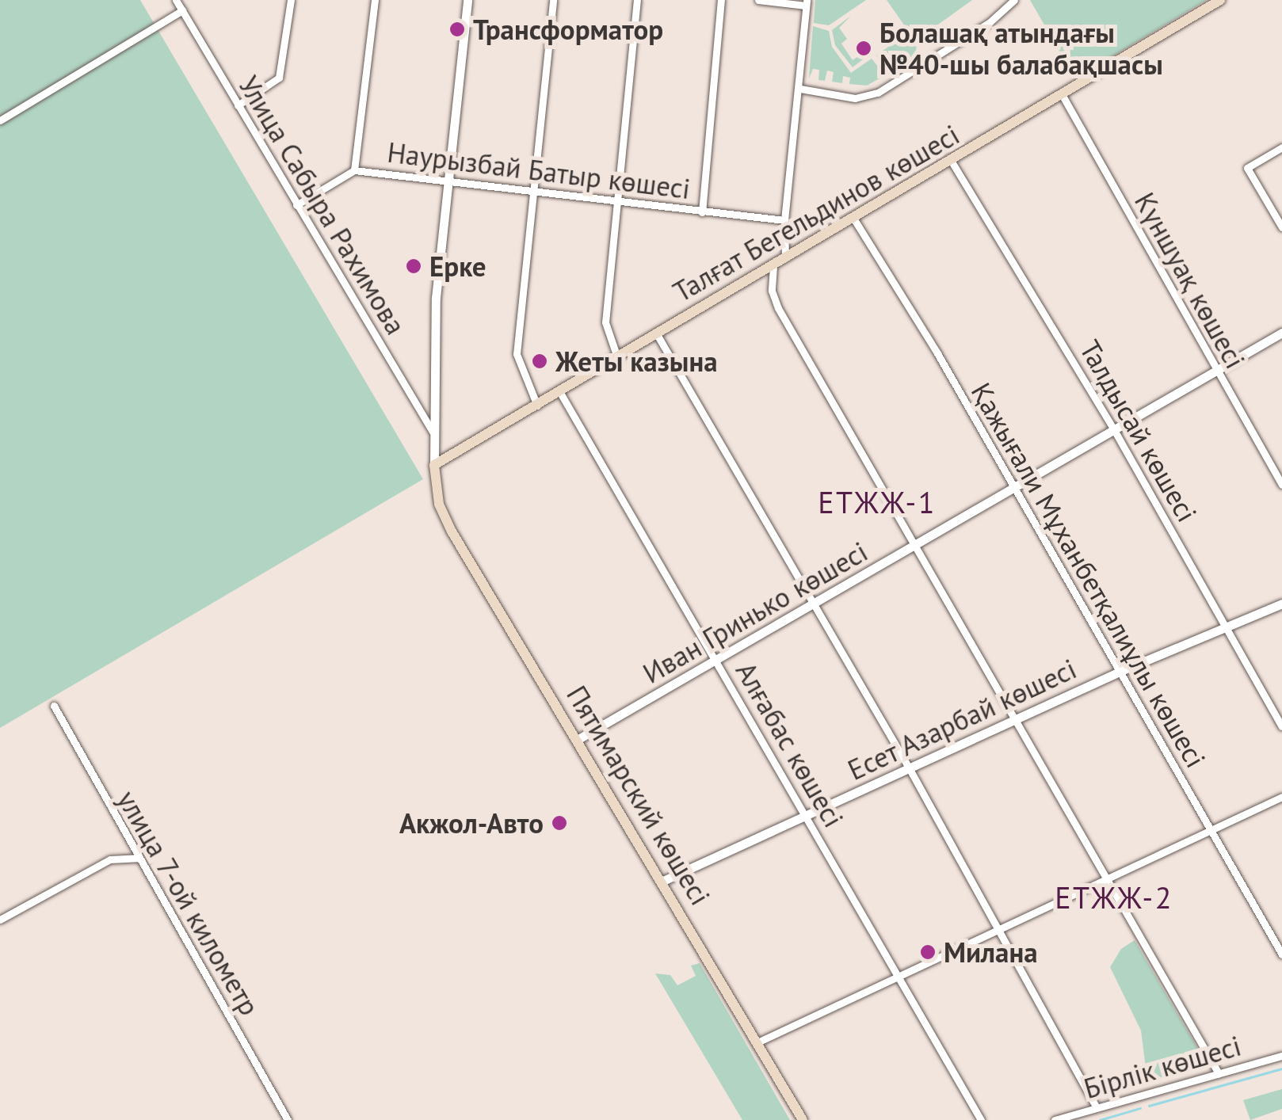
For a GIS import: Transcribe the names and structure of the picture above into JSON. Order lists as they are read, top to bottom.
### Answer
{
  "streets": {
    "main road": ["Талғат Бегельдинов көшесі", "Пятимарский көшесі"],
    "street": [
      "Наурызбай Батыр көшесі",
      "Улица Сабыра Рахимова",
      "Күншуақ көшесі",
      "Талдысай көшесі",
      "Қажығали Мұханбетқалиұлы көшесі",
      "Иван Гринько көшесі",
      "Есет Азарбай көшесі",
      "Алғабас көшесі",
      "улица 7-ой километр",
      "Бірлік көшесі"
    ]
  },
  "crossings": [
    ["Наурызбай Батыр көшесі", "Улица Сабыра Рахимова"],
    ["Талғат Бегельдинов көшесі", "Күншуақ көшесі"],
    ["Талғат Бегельдинов көшесі", "Талдысай көшесі"],
    ["Талғат Бегельдинов көшесі", "Қажығали Мұханбетқалиұлы көшесі"],
    ["Талғат Бегельдинов көшесі", "Алғабас көшесі"],
    ["Талғат Бегельдинов көшесі", "Пятимарский көшесі"],
    ["Күншуақ көшесі", "Иван Гринько көшесі"],
    ["Талдысай көшесі", "Иван Гринько көшесі"],
    ["Талдысай көшесі", "Есет Азарбай көшесі"],
    ["Қажығали Мұханбетқалиұлы көшесі", "Иван Гринько көшесі"],
    ["Қажығали Мұханбетқалиұлы көшесі", "Есет Азарбай көшесі"],
    ["Иван Гринько көшесі", "Алғабас көшесі"],
    ["Иван Гринько көшесі", "Пятимарский көшесі"],
    ["Есет Азарбай көшесі", "Алғабас көшесі"],
    ["Есет Азарбай көшесі", "Пятимарский көшесі"]
  ],
  "districts": ["ЕТЖЖ-1", "ЕТЖЖ-2"],
  "places": [
    "Трансформатор",
    "Болашақ атындағы №40-шы балабақшасы",
    "Ерке",
    "Жеты казына",
    "Акжол-Авто",
    "Милана"
  ]
}
